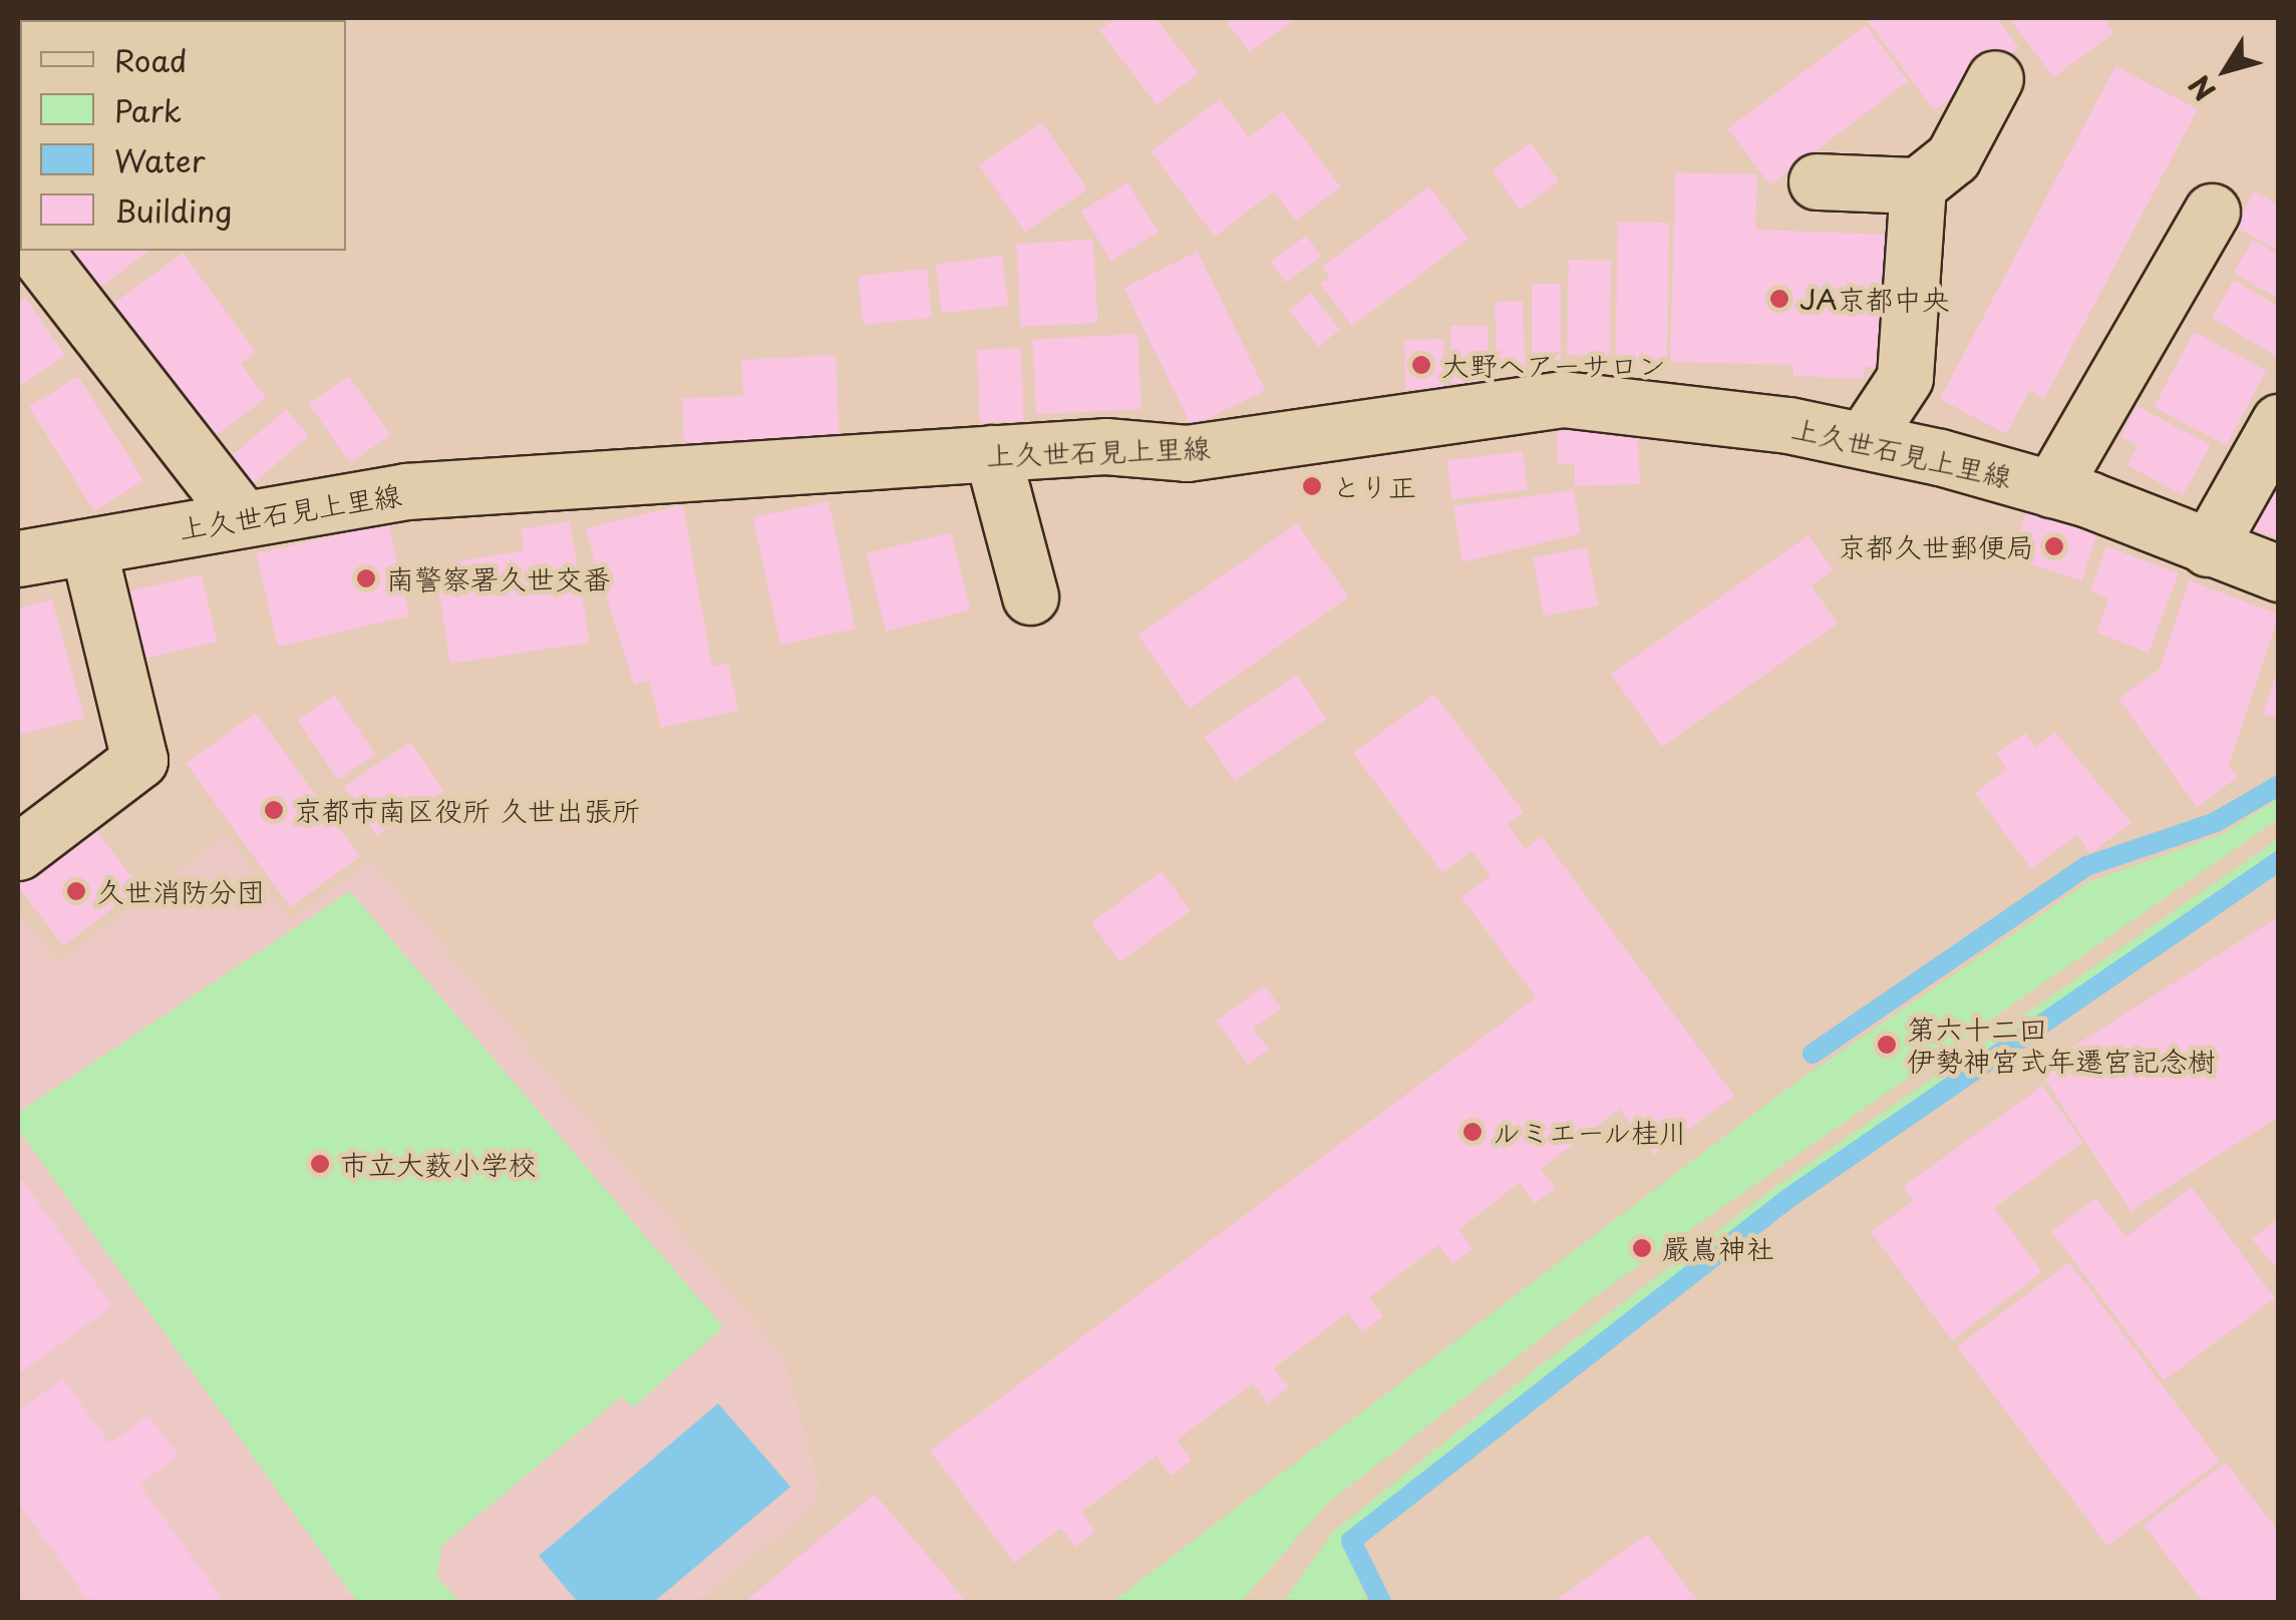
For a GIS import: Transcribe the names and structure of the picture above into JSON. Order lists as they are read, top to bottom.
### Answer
{
  "streets": {
    "main road": ["上久世石見上里線"]
  },
  "places": [
    "JA京都中央",
    "大野ヘアーサロン",
    "とり正",
    "京都久世郵便局",
    "南警察署久世交番",
    "京都市南区役所 久世出張所",
    "久世消防分団",
    "第六十二回 伊勢神宮式年遷宮記念樹",
    "ルミエール桂川",
    "市立大薮小学校",
    "嚴嶌神社"
  ],
  "legend": [
    "Road",
    "Park",
    "Water",
    "Building"
  ],
  "north": "bottom left"
}
